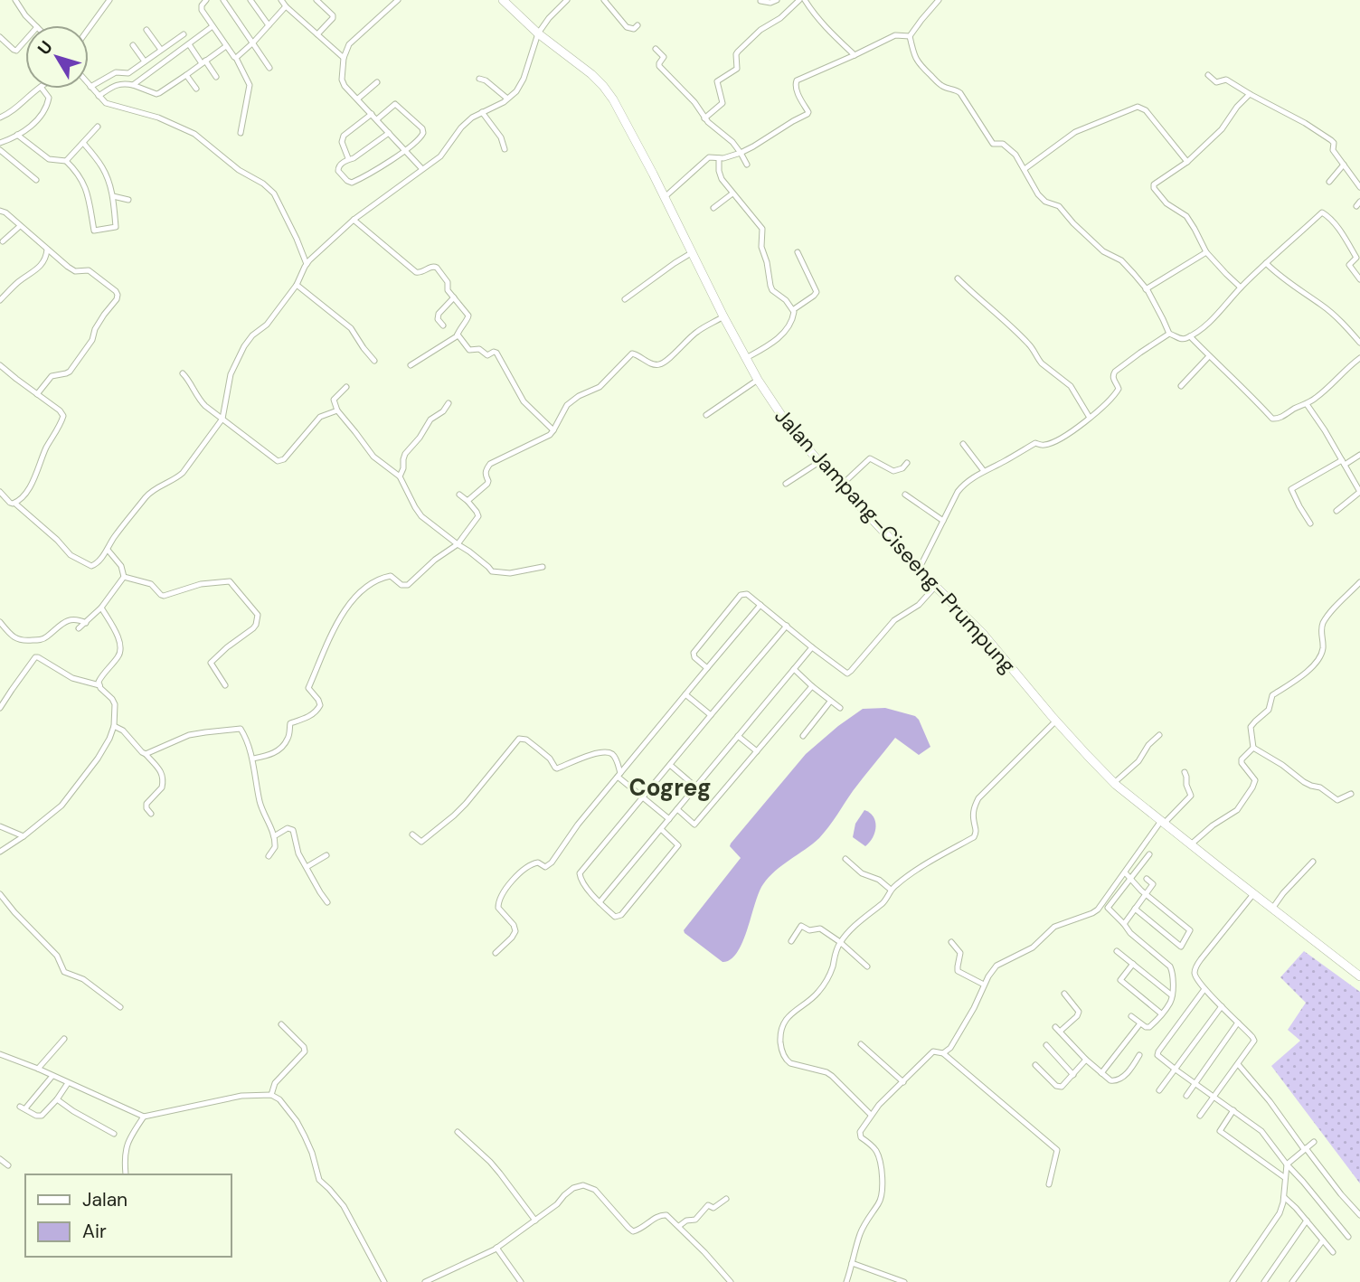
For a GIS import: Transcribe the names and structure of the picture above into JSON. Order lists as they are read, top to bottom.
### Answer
{
  "streets": {
    "main road": ["Jalan Jampang–Ciseeng–Prumpung"]
  },
  "districts": ["Cogreg"],
  "legend": ["Jalan", "Air"],
  "north": "top left"
}
